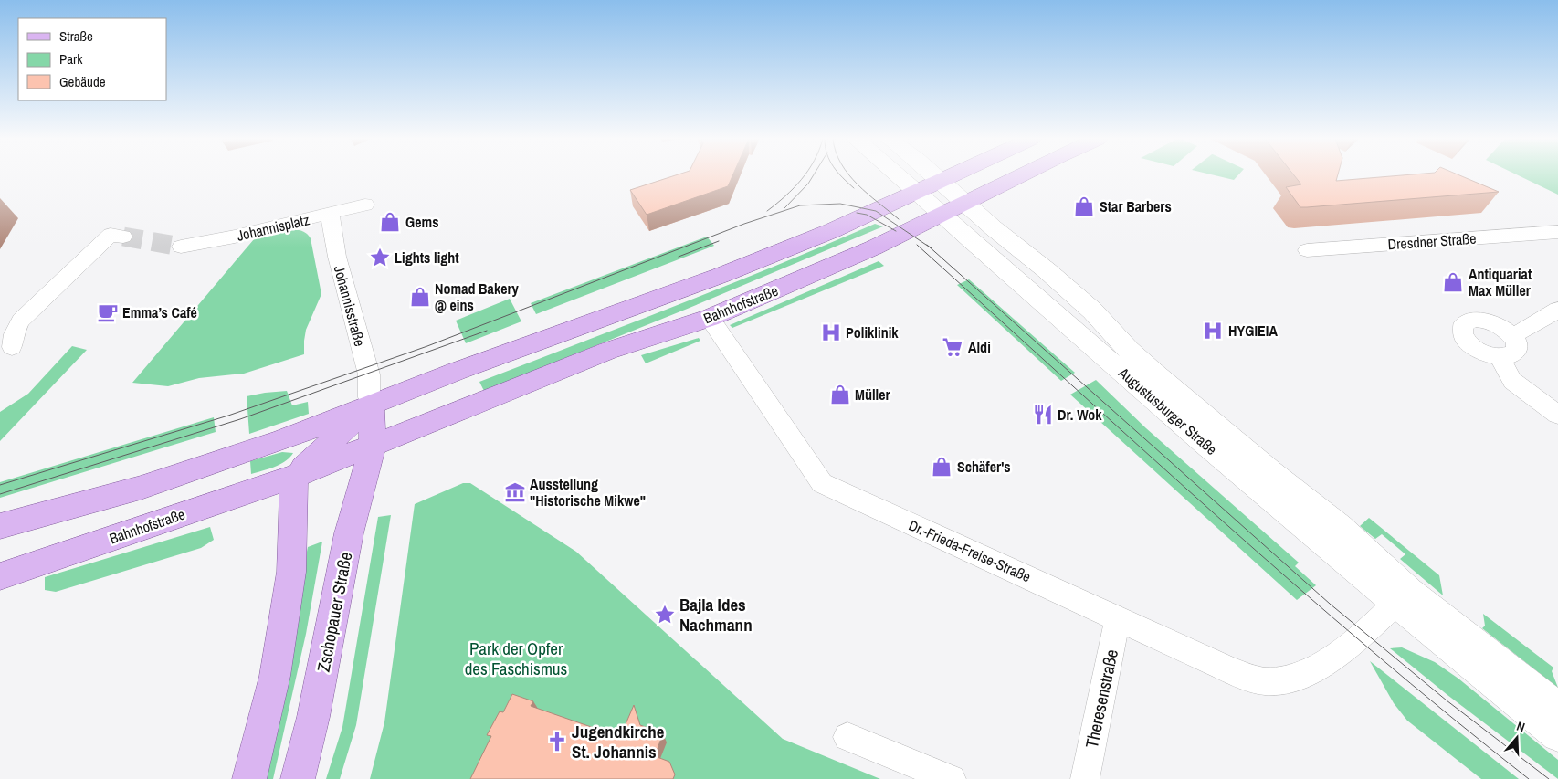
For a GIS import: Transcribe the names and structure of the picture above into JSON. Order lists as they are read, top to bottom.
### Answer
{
  "streets": {
    "main road": ["Bahnhofstraße", "Augustusburger Straße", "Zschopauer Straße"],
    "street": [
      "Johannisplatz",
      "Dresdner Straße",
      "Johannisstraße",
      "Dr.-Frieda-Freise-Straße",
      "Theresenstraße"
    ]
  },
  "crossings": [
    ["Johannisplatz", "Johannisstraße"],
    ["Bahnhofstraße", "Johannisstraße"],
    ["Bahnhofstraße", "Augustusburger Straße"],
    ["Bahnhofstraße", "Dr.-Frieda-Freise-Straße"],
    ["Bahnhofstraße", "Zschopauer Straße"],
    ["Johannisstraße", "Zschopauer Straße"],
    ["Augustusburger Straße", "Dr.-Frieda-Freise-Straße"],
    ["Dr.-Frieda-Freise-Straße", "Theresenstraße"]
  ],
  "parks": ["Park der Opfer des Faschismus"],
  "places": {
    "shop": [
      "Star Barbers",
      "Gems",
      "Antiquariat Max Müller",
      "Nomad Bakery @ eins",
      "Müller",
      "Schäfer's"
    ],
    "place": ["Lights light", "Bajla Ides Nachmann"],
    "cafe": ["Emma’s Café"],
    "hospital": ["HYGIEIA", "Poliklinik"],
    "supermarket": ["Aldi"],
    "restaurant": ["Dr. Wok"],
    "museum": ["Ausstellung \"Historische Mikwe\""],
    "church": ["Jugendkirche St. Johannis"]
  },
  "legend": ["Straße", "Park", "Gebäude"],
  "north": "top"
}
